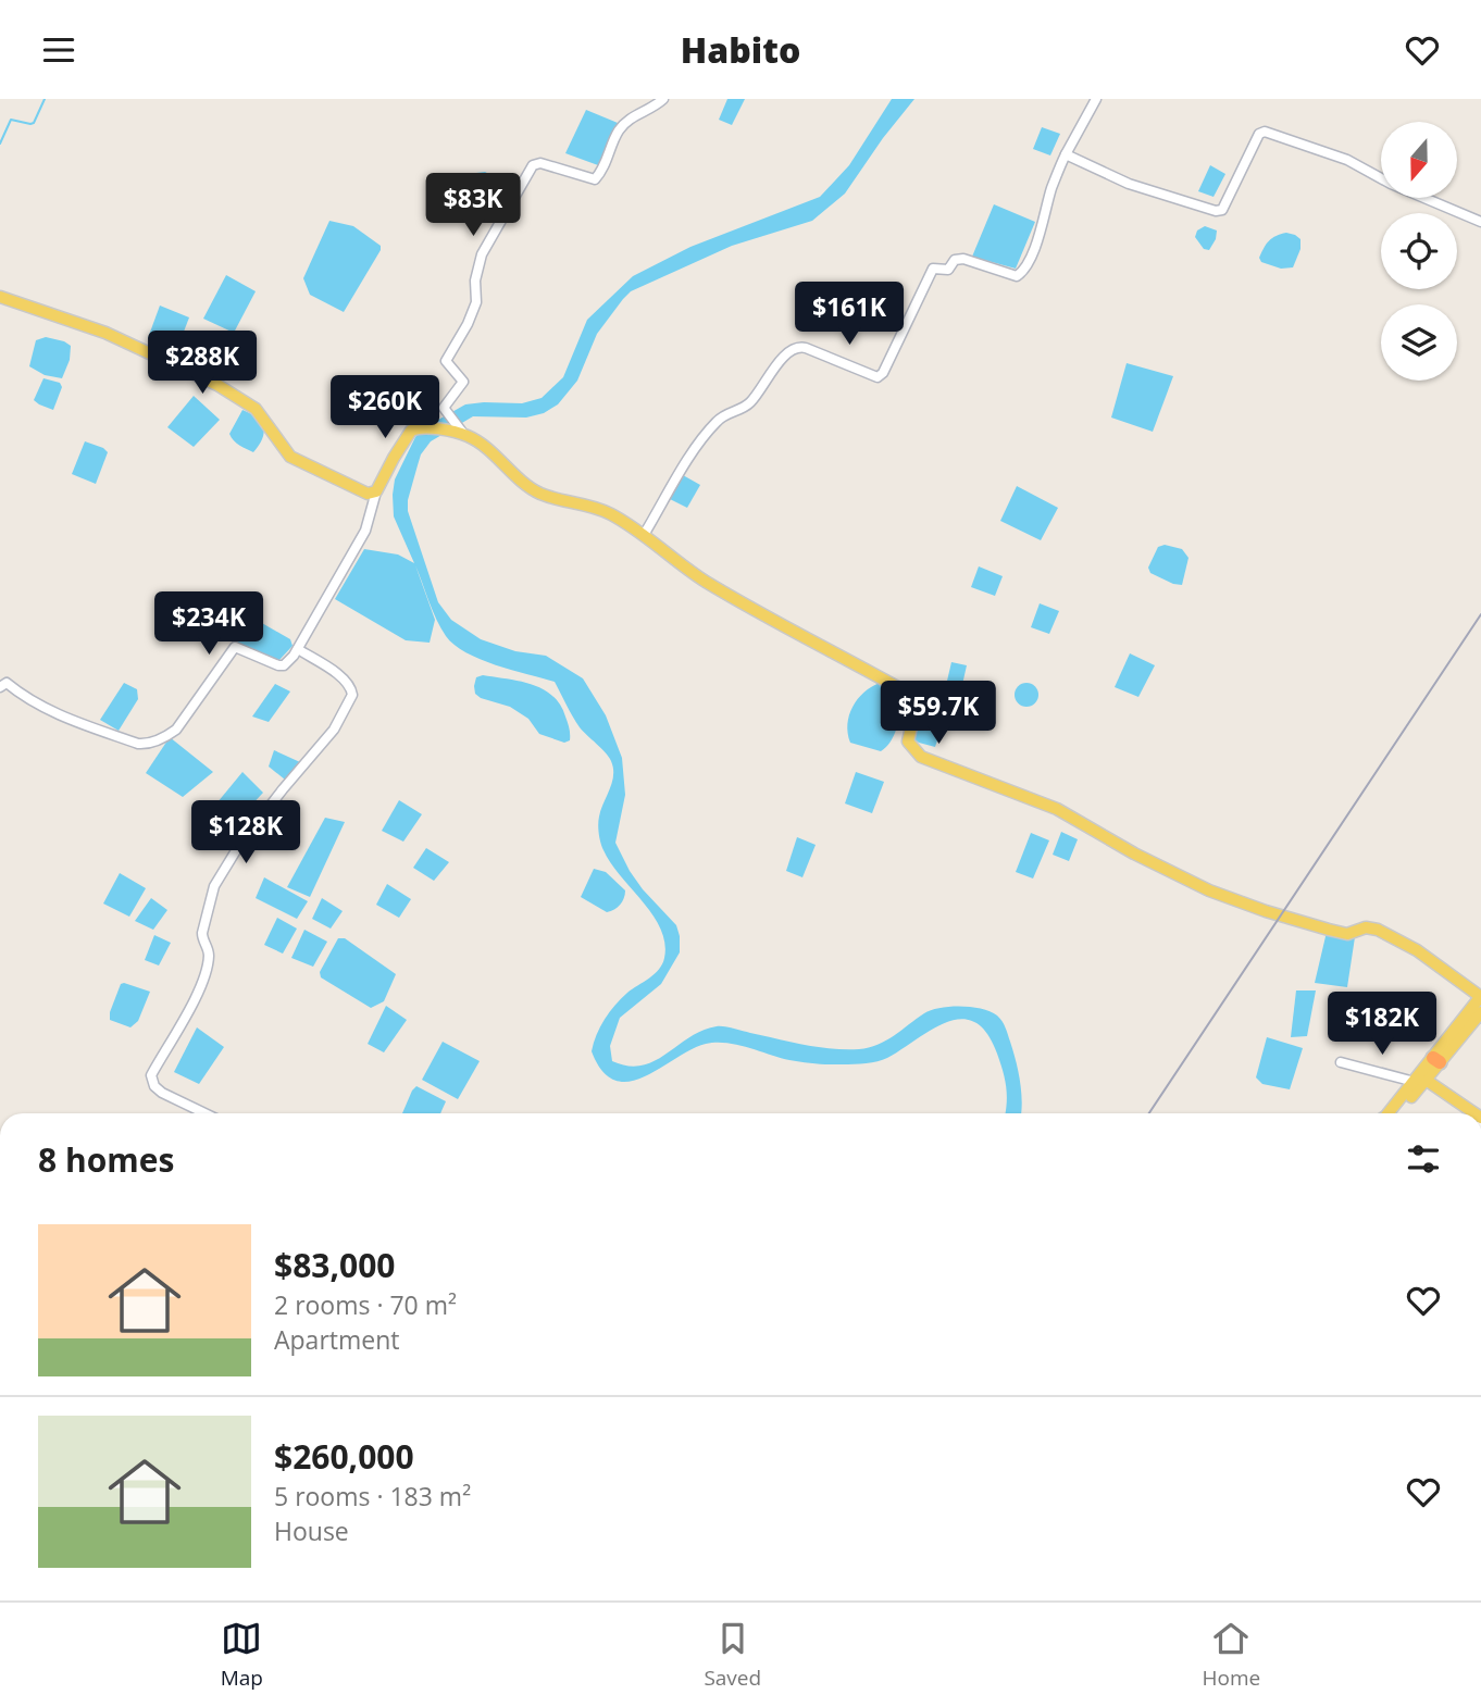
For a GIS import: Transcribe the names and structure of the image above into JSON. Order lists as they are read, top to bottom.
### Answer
{
  "north": "bottom",
  "page": {
    "header": "Habito",
    "price": [
      "$83K",
      "$161K",
      "$288K",
      "$260K",
      "$234K",
      "$59.7K",
      "$128K",
      "$182K"
    ],
    "heading": "8 homes",
    "list": [
      {
        "name": "$83,000",
        "note": "2 rooms · 70 m² · Apartment"
      },
      {
        "name": "$260,000",
        "note": "5 rooms · 183 m² · House"
      }
    ],
    "tabs": ["Map", "Saved", "Home"]
  }
}
